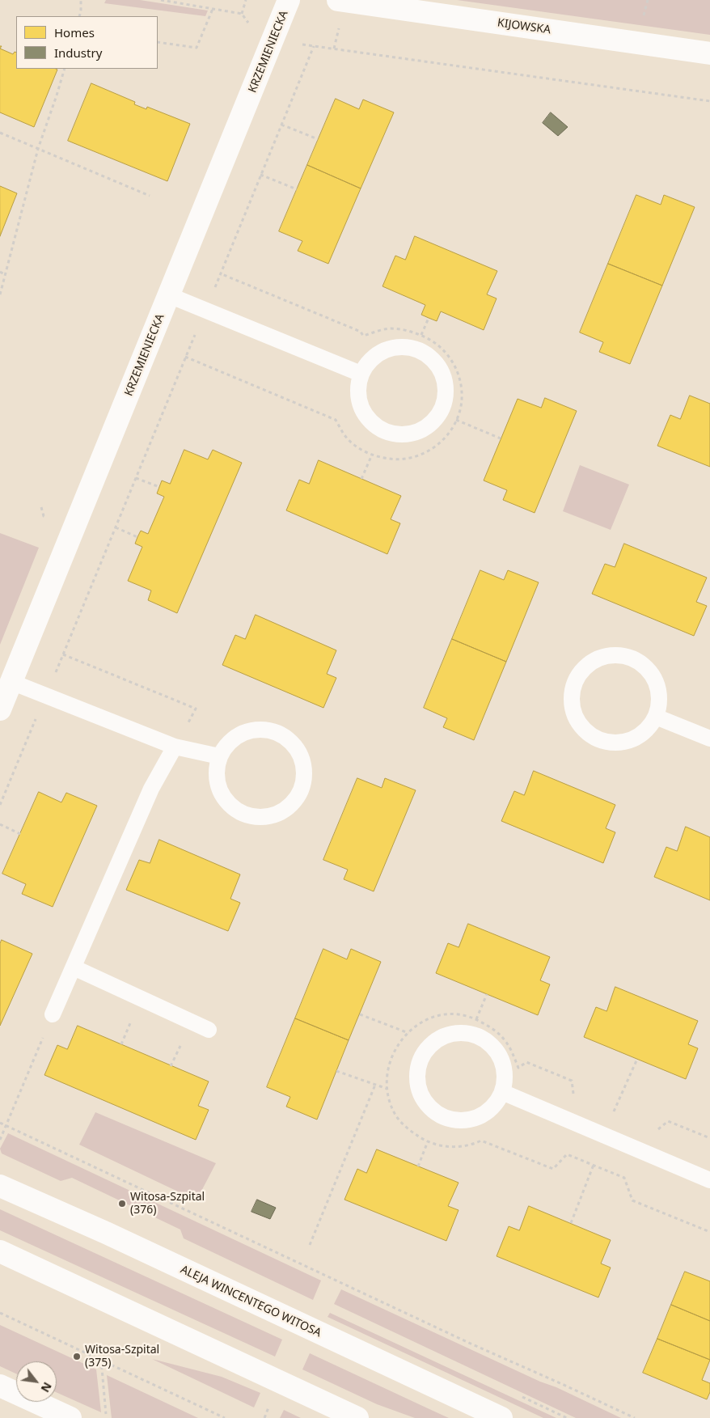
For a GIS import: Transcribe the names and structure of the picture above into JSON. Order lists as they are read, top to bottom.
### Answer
{
  "streets": {
    "street": ["KIJOWSKA", "KRZEMIENIECKA", "ALEJA WINCENTEGO WITOSA"]
  },
  "places": ["Witosa-Szpital (376)", "Witosa-Szpital (375)"],
  "legend": ["Homes", "Industry"],
  "north": "bottom right"
}
